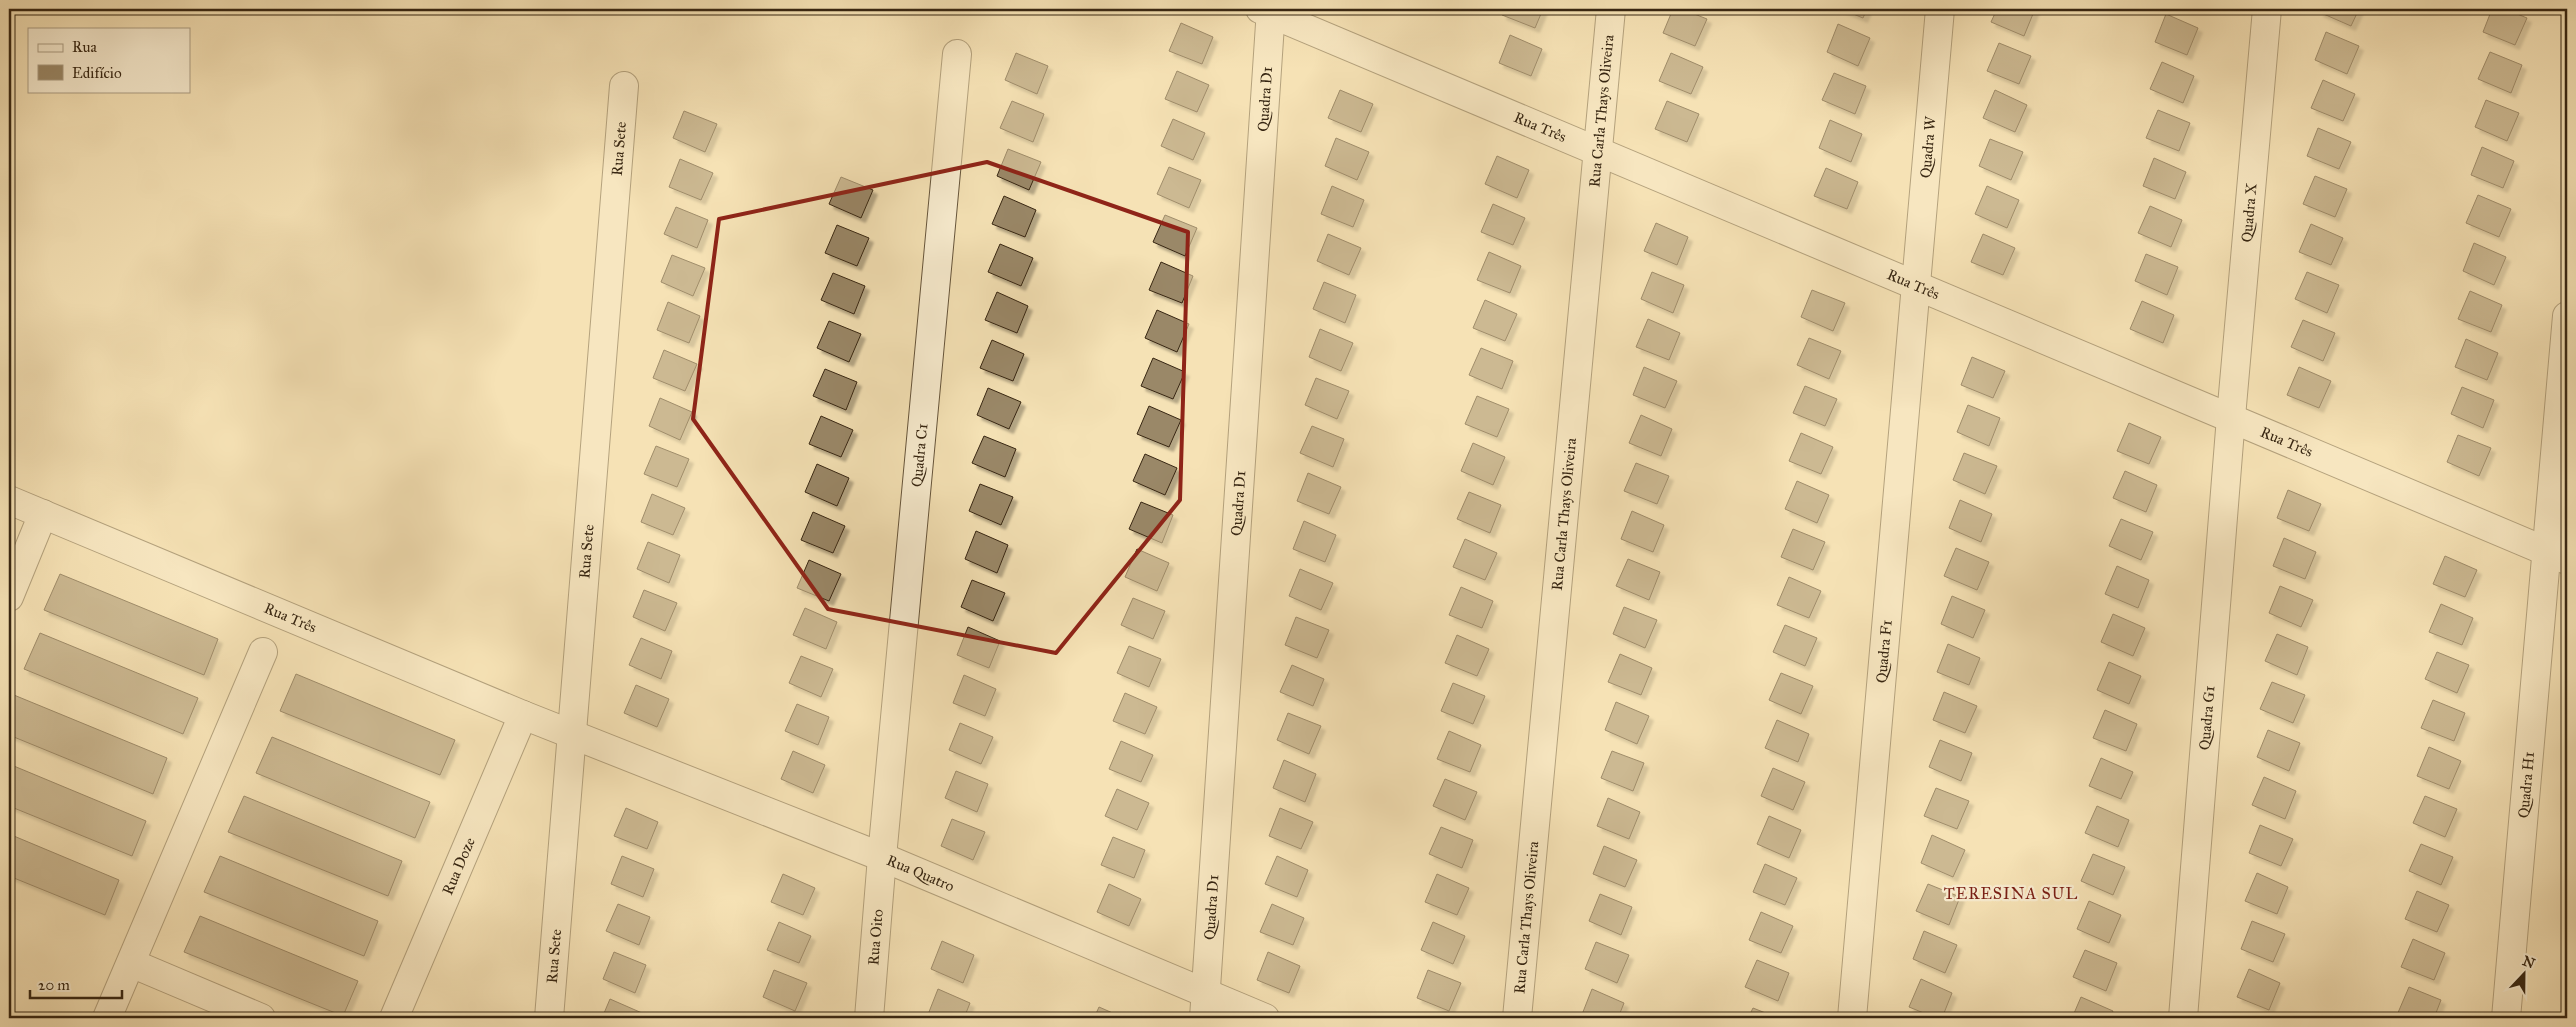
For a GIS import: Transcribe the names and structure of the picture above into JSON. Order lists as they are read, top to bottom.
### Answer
{
  "streets": {
    "street": [
      "Quadra D1",
      "Rua Carla Thays Oliveira",
      "Rua Três",
      "Quadra W",
      "Rua Sete",
      "Quadra X",
      "Quadra C1",
      "Quadra F1",
      "Quadra G1",
      "Quadra H1",
      "Rua Doze",
      "Rua Quatro",
      "Rua Oito"
    ]
  },
  "crossings": [
    ["Quadra D1", "Rua Três"],
    ["Quadra D1", "Rua Quatro"],
    ["Rua Carla Thays Oliveira", "Rua Três"],
    ["Rua Três", "Quadra W"],
    ["Rua Três", "Rua Sete"],
    ["Rua Três", "Quadra X"],
    ["Rua Três", "Quadra F1"],
    ["Rua Três", "Quadra G1"],
    ["Rua Três", "Quadra H1"],
    ["Rua Três", "Rua Doze"],
    ["Rua Três", "Rua Quatro"],
    ["Quadra W", "Quadra F1"],
    ["Rua Sete", "Rua Quatro"],
    ["Quadra X", "Quadra G1"],
    ["Quadra C1", "Rua Quatro"],
    ["Quadra C1", "Rua Oito"],
    ["Rua Quatro", "Rua Oito"]
  ],
  "districts": ["TERESINA SUL"],
  "legend": ["Rua", "Edifício"],
  "scale_bar": "20 m",
  "north": "top"
}
